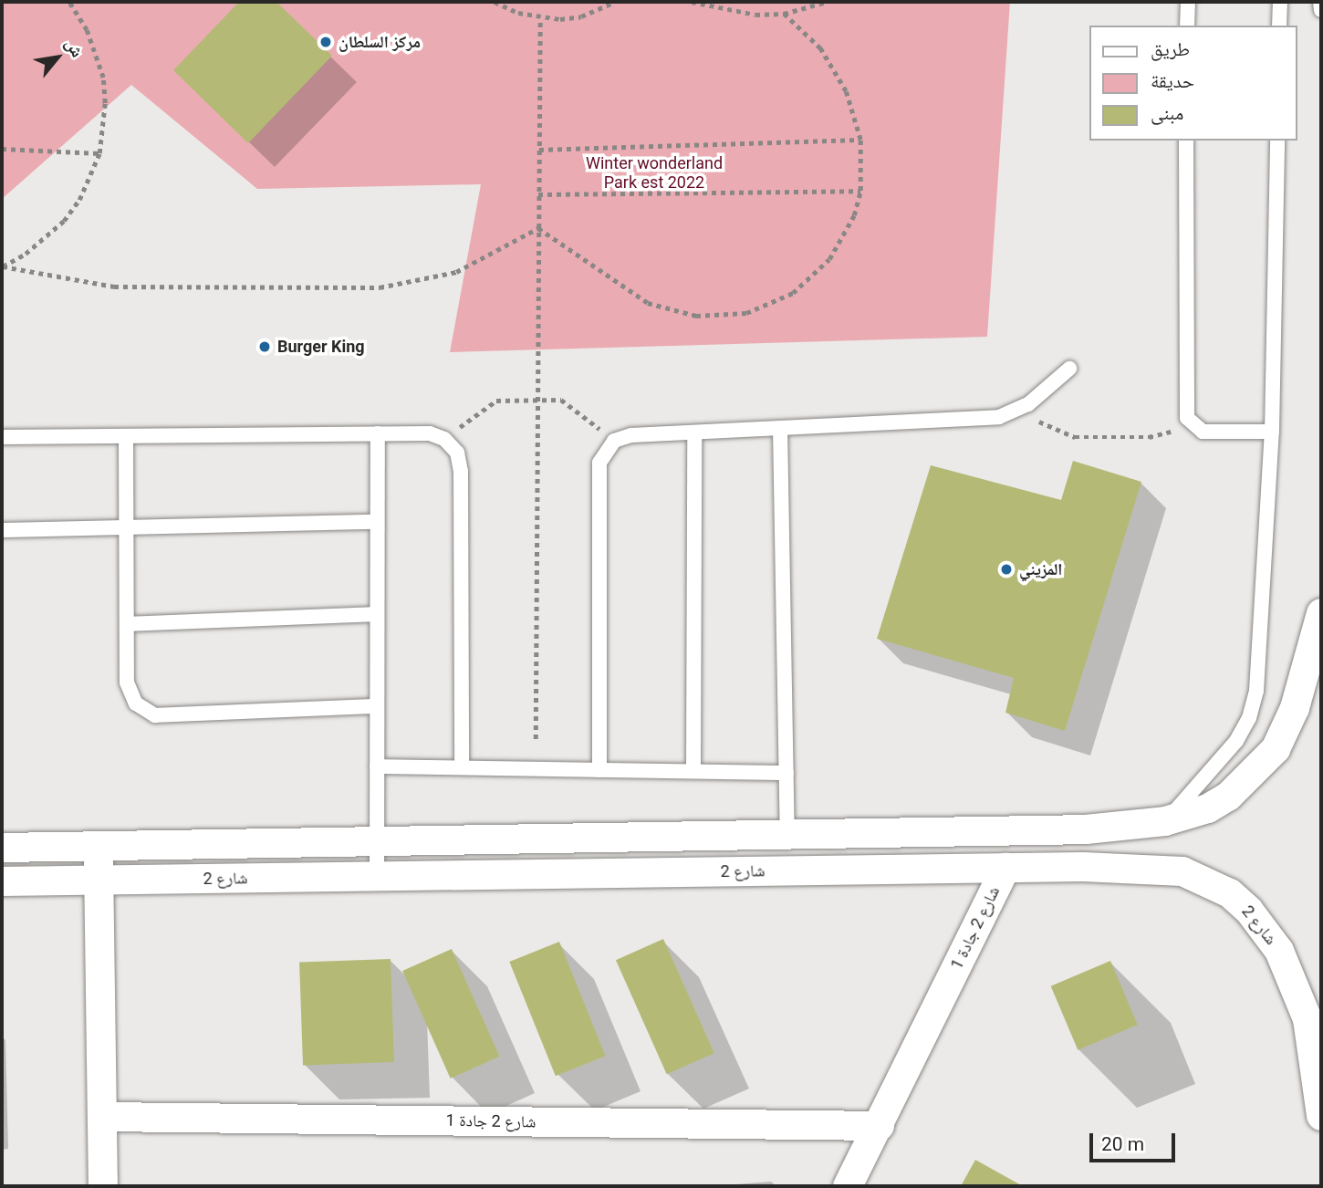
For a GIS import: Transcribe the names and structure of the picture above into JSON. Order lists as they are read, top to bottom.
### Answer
{
  "streets": {
    "street": ["شارع 2", "شارع 2 جادة 1"]
  },
  "crossings": [
    ["شارع 2", "شارع 2 جادة 1"]
  ],
  "parks": ["Winter wonderland Park est 2022"],
  "places": ["مركز السلطان", "Burger King", "المزيني"],
  "legend": ["طريق", "حديقة", "مبنى"],
  "scale_bar": "20 m",
  "north": "top right"
}
